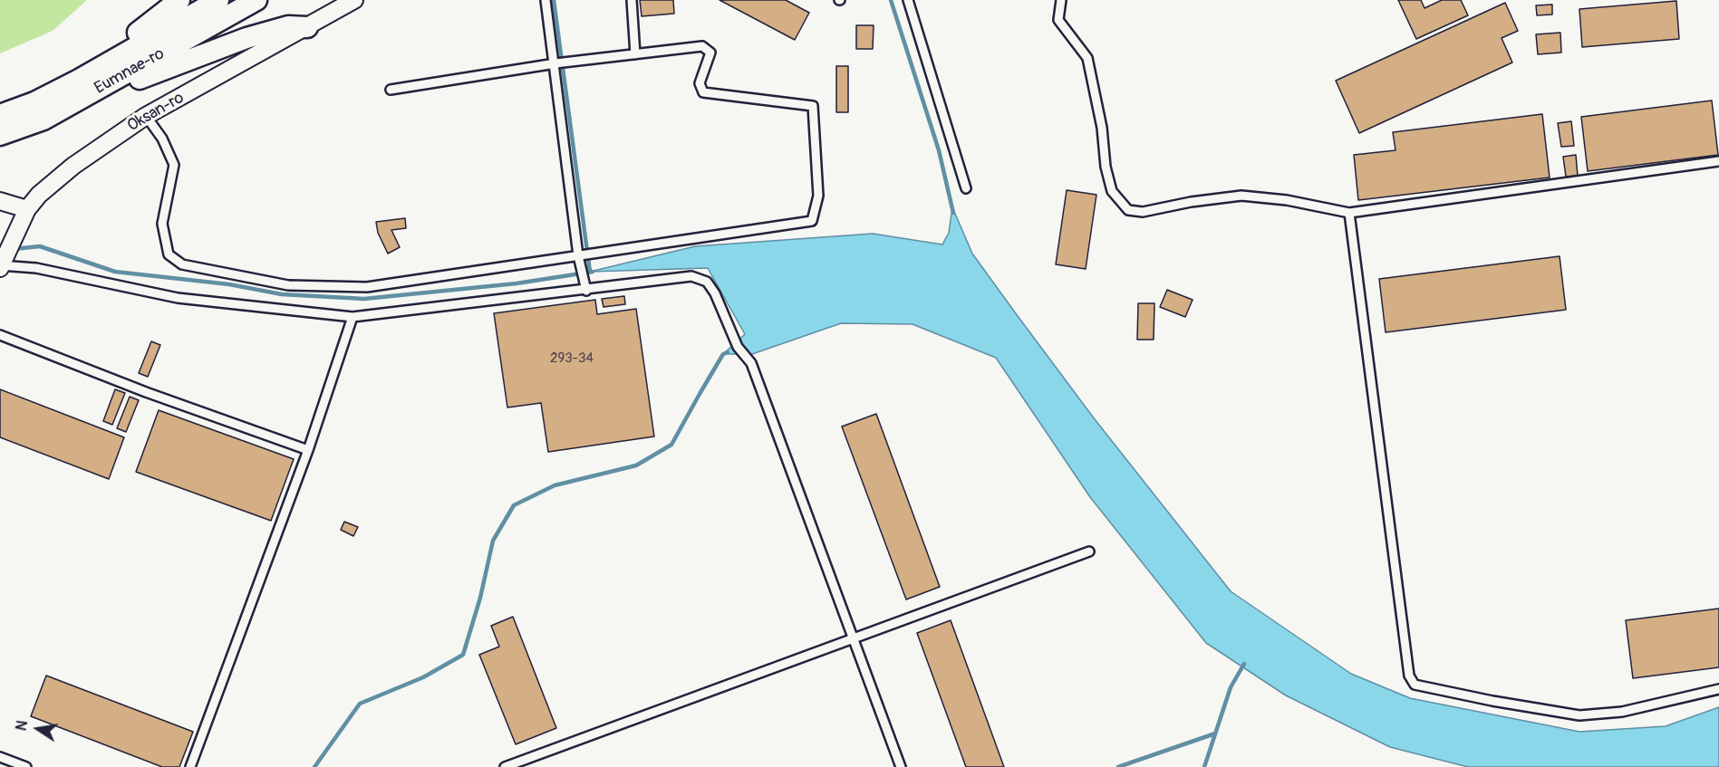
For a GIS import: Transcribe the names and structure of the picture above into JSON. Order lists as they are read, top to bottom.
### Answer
{
  "streets": {
    "street": ["Eumnae-ro", "Oksan-ro"]
  },
  "house_numbers": ["293-34"],
  "north": "left"
}
